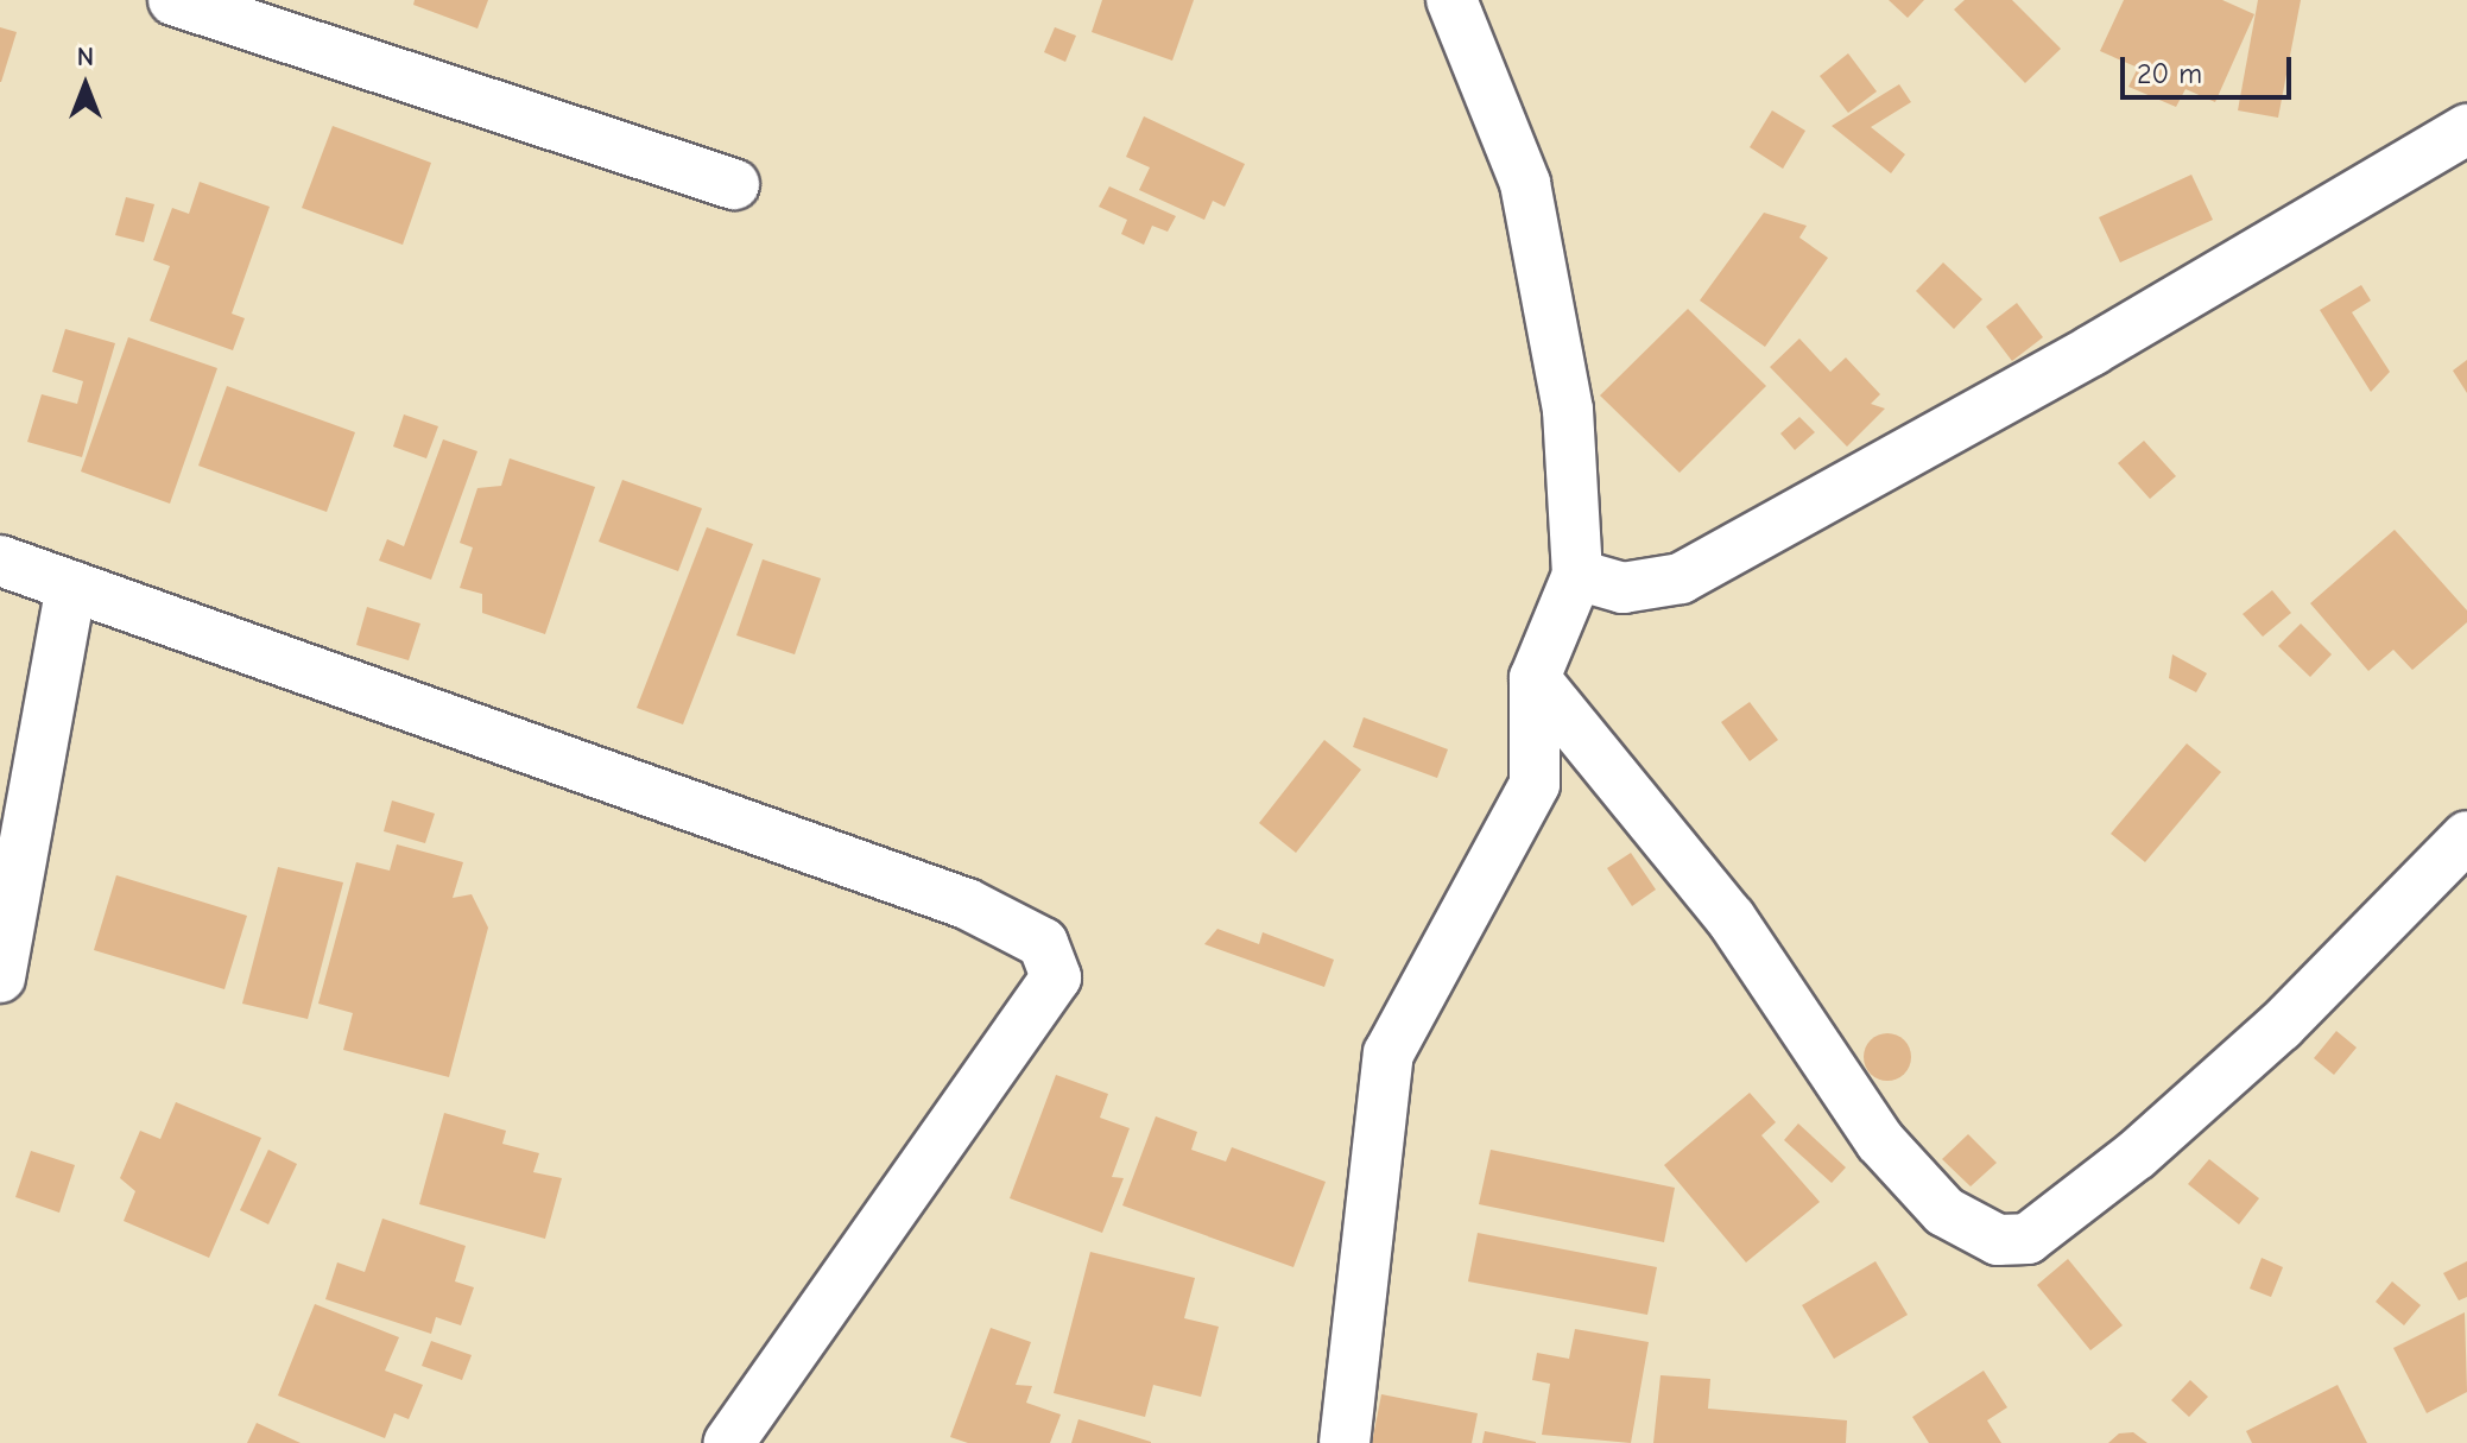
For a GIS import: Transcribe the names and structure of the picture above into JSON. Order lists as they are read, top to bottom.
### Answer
{
  "scale_bar": "20 m",
  "north": "top"
}
